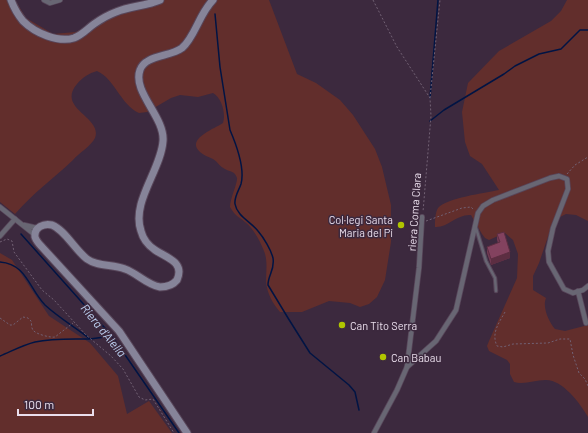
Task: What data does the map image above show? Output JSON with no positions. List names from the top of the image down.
{
  "streets": {
    "street": ["riera Coma Clara"]
  },
  "water": ["Riera d'Alella"],
  "places": ["Col·legi Santa Maria del Pi", "Can Tito Serra", "Can Babau"],
  "scale_bar": "100 m"
}
